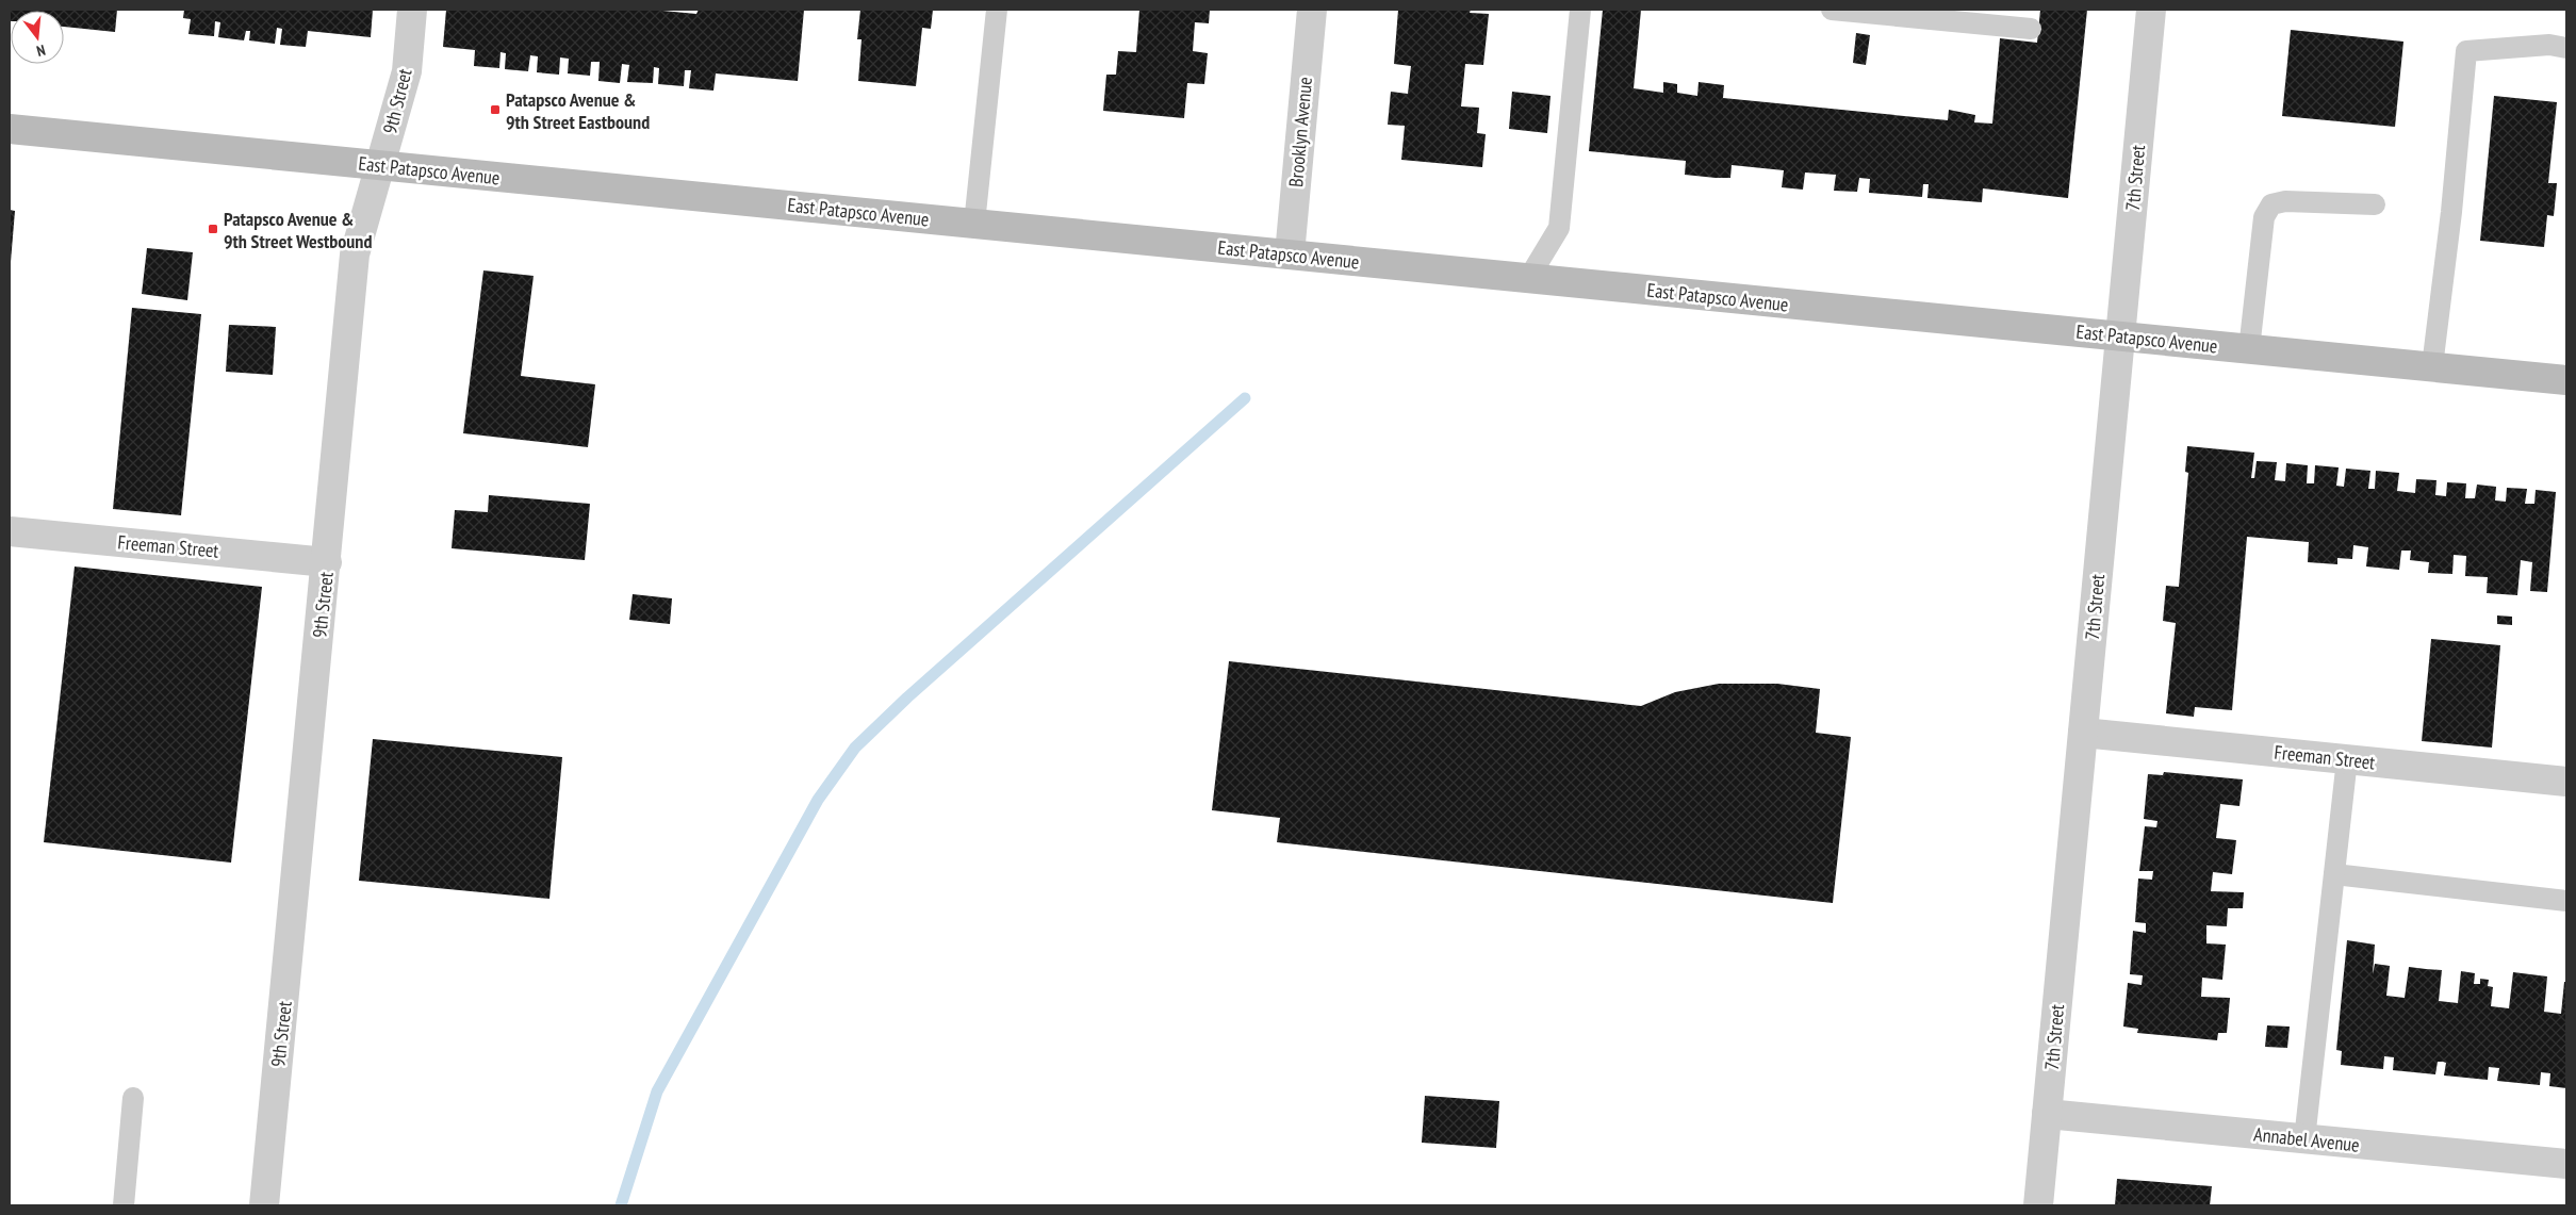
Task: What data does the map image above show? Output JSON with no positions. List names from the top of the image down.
{
  "streets": {
    "main road": ["East Patapsco Avenue"],
    "street": [
      "9th Street",
      "Brooklyn Avenue",
      "7th Street",
      "Freeman Street",
      "Annabel Avenue"
    ]
  },
  "crossings": [
    ["9th Street", "East Patapsco Avenue"],
    ["9th Street", "Freeman Street"],
    ["Brooklyn Avenue", "East Patapsco Avenue"],
    ["East Patapsco Avenue", "7th Street"],
    ["7th Street", "Freeman Street"],
    ["7th Street", "Annabel Avenue"]
  ],
  "places": {
    "transit": ["Patapsco Avenue & 9th Street Eastbound", "Patapsco Avenue & 9th Street Westbound"]
  },
  "north": "bottom"
}
